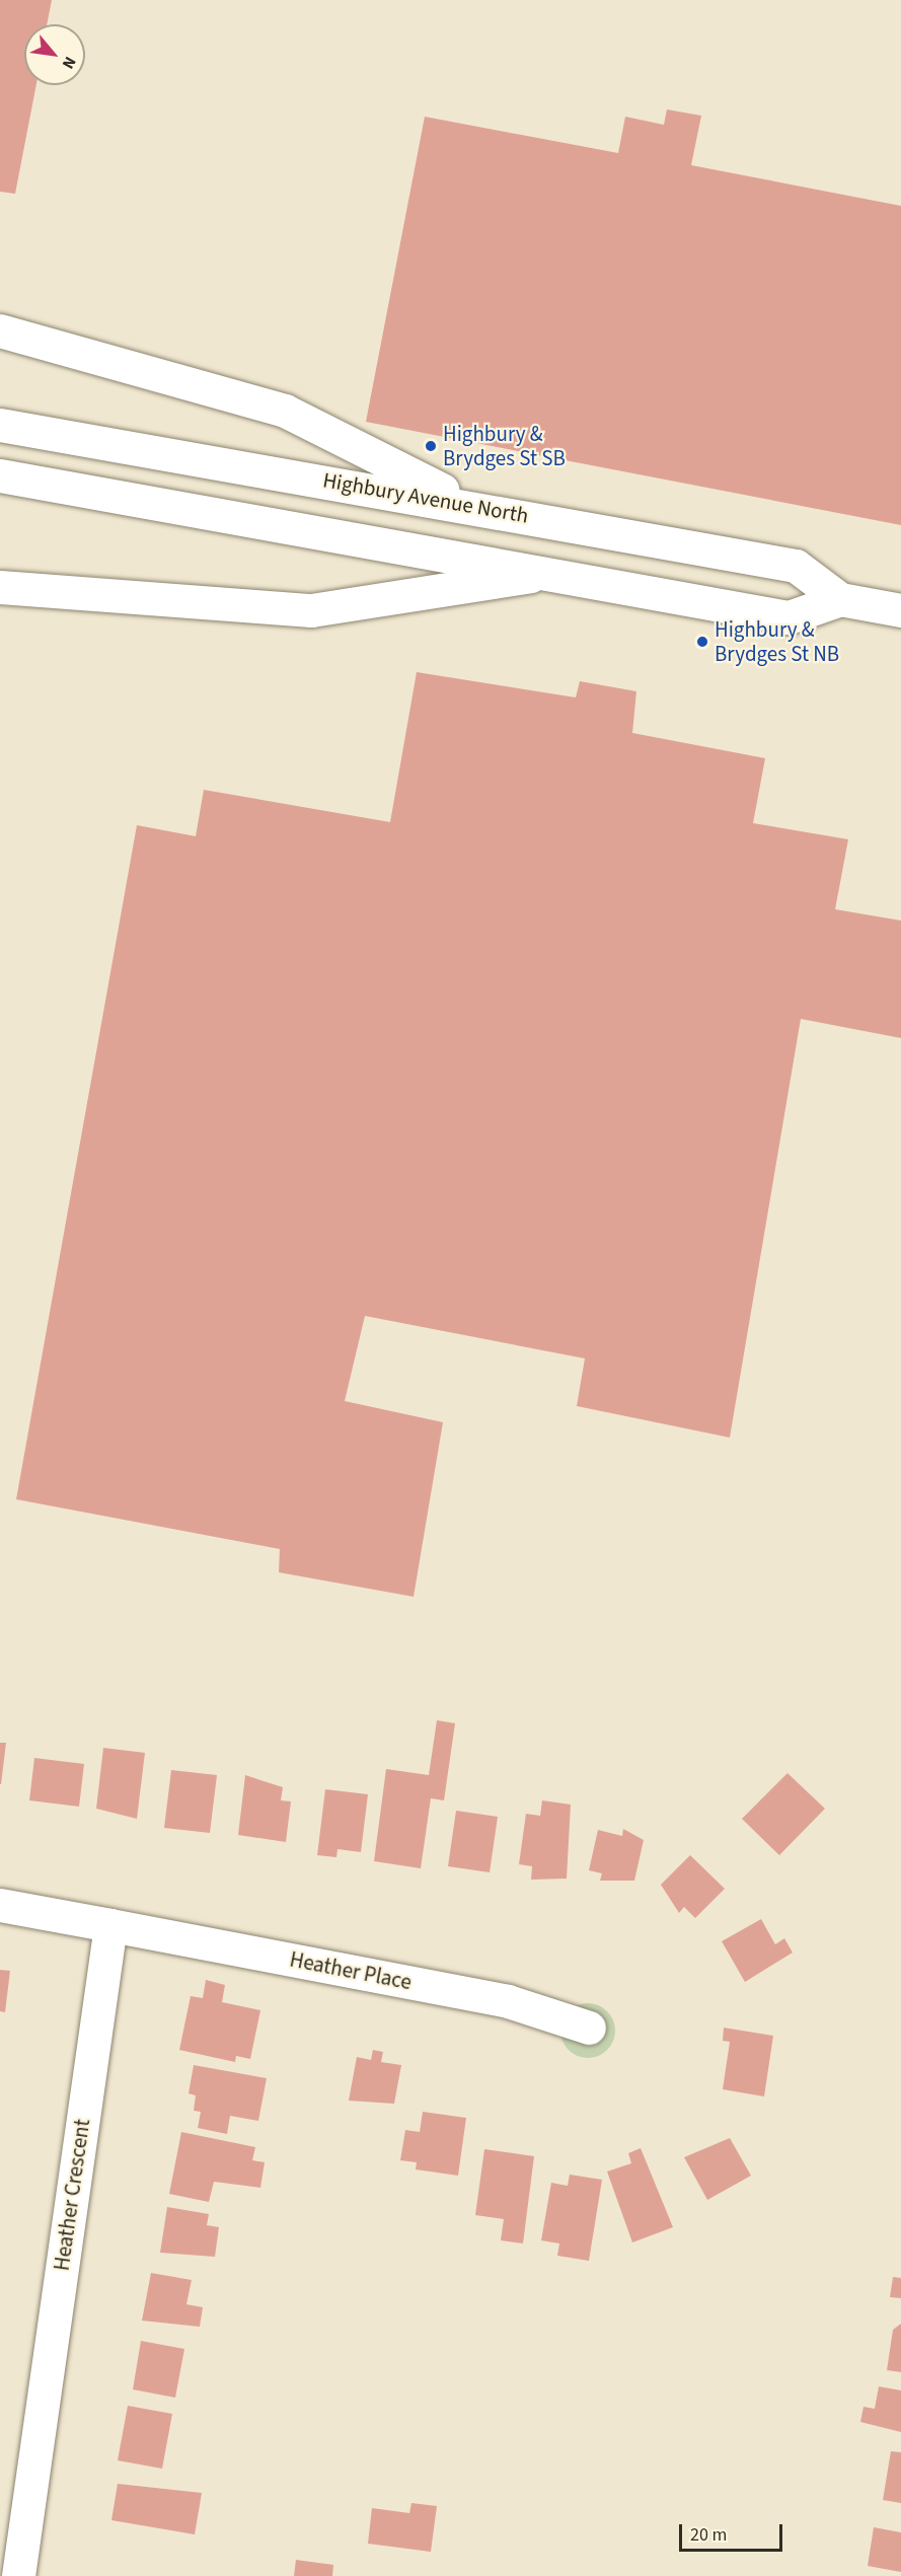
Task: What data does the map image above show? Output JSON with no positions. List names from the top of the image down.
{
  "streets": {
    "main road": ["Highbury Avenue North", "Heather Place", "Heather Crescent"]
  },
  "crossings": [
    ["Heather Place", "Heather Crescent"]
  ],
  "places": ["Highbury & Brydges St SB", "Highbury & Brydges St NB"],
  "scale_bar": "20 m",
  "north": "bottom right"
}
